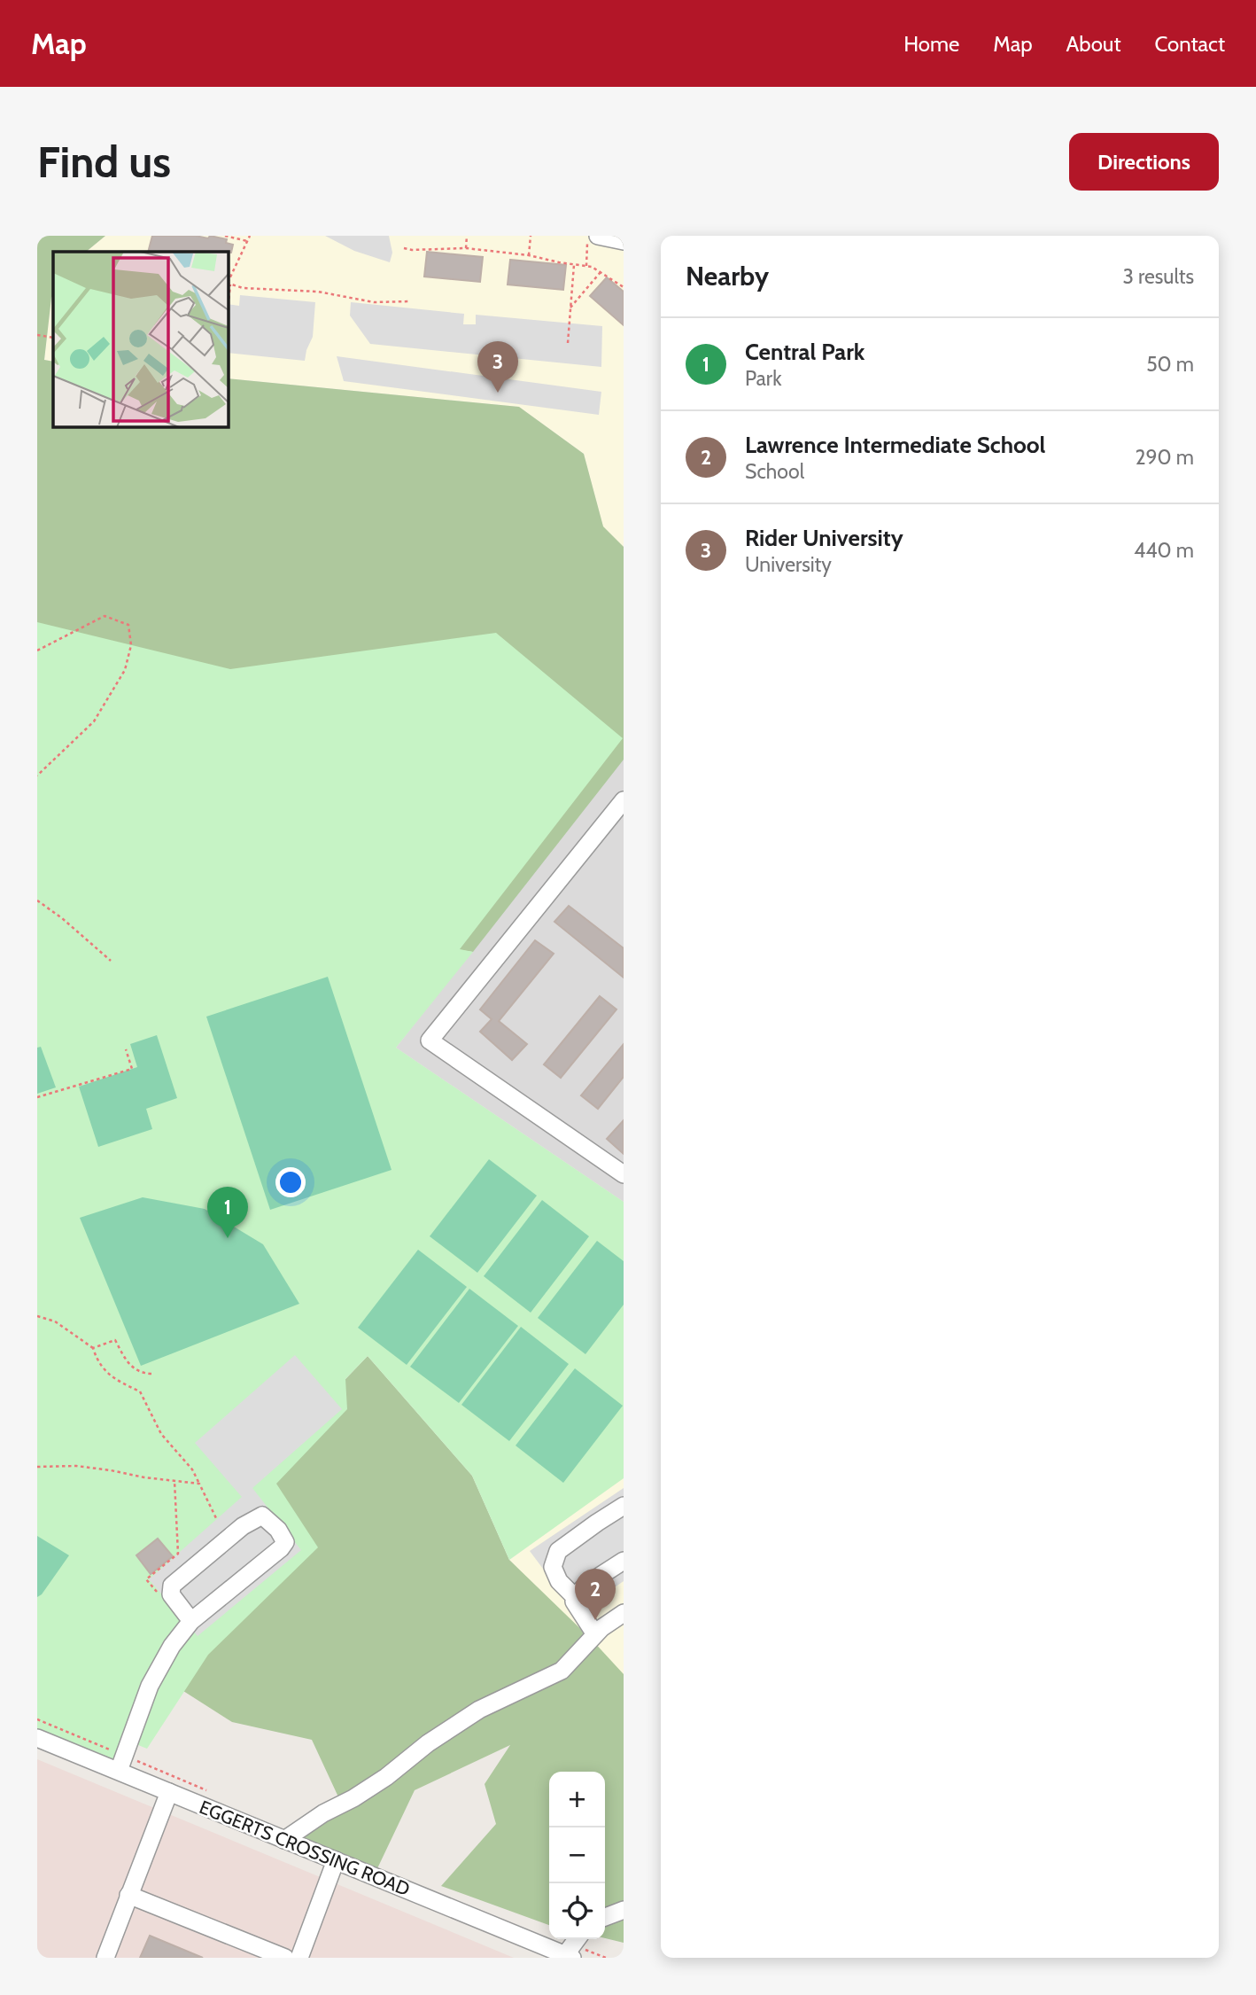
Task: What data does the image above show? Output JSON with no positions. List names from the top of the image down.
{
  "streets": {
    "street": ["EGGERTS CROSSING ROAD"]
  },
  "page": {
    "header": "Map",
    "nav": [
      "Home",
      "Map",
      "About",
      "Contact"
    ],
    "buttons": "Directions",
    "title": "Find us",
    "heading": ["Nearby", "3 results"],
    "list": [
      {
        "mark": "1",
        "name": "Central Park",
        "note": "Park",
        "value": "50 m"
      },
      {
        "mark": "2",
        "name": "Lawrence Intermediate School",
        "note": "School",
        "value": "290 m"
      },
      {
        "mark": "3",
        "name": "Rider University",
        "note": "University",
        "value": "440 m"
      }
    ],
    "pins": ["3", "1", "2"],
    "map_buttons": ["+", "−"]
  }
}
